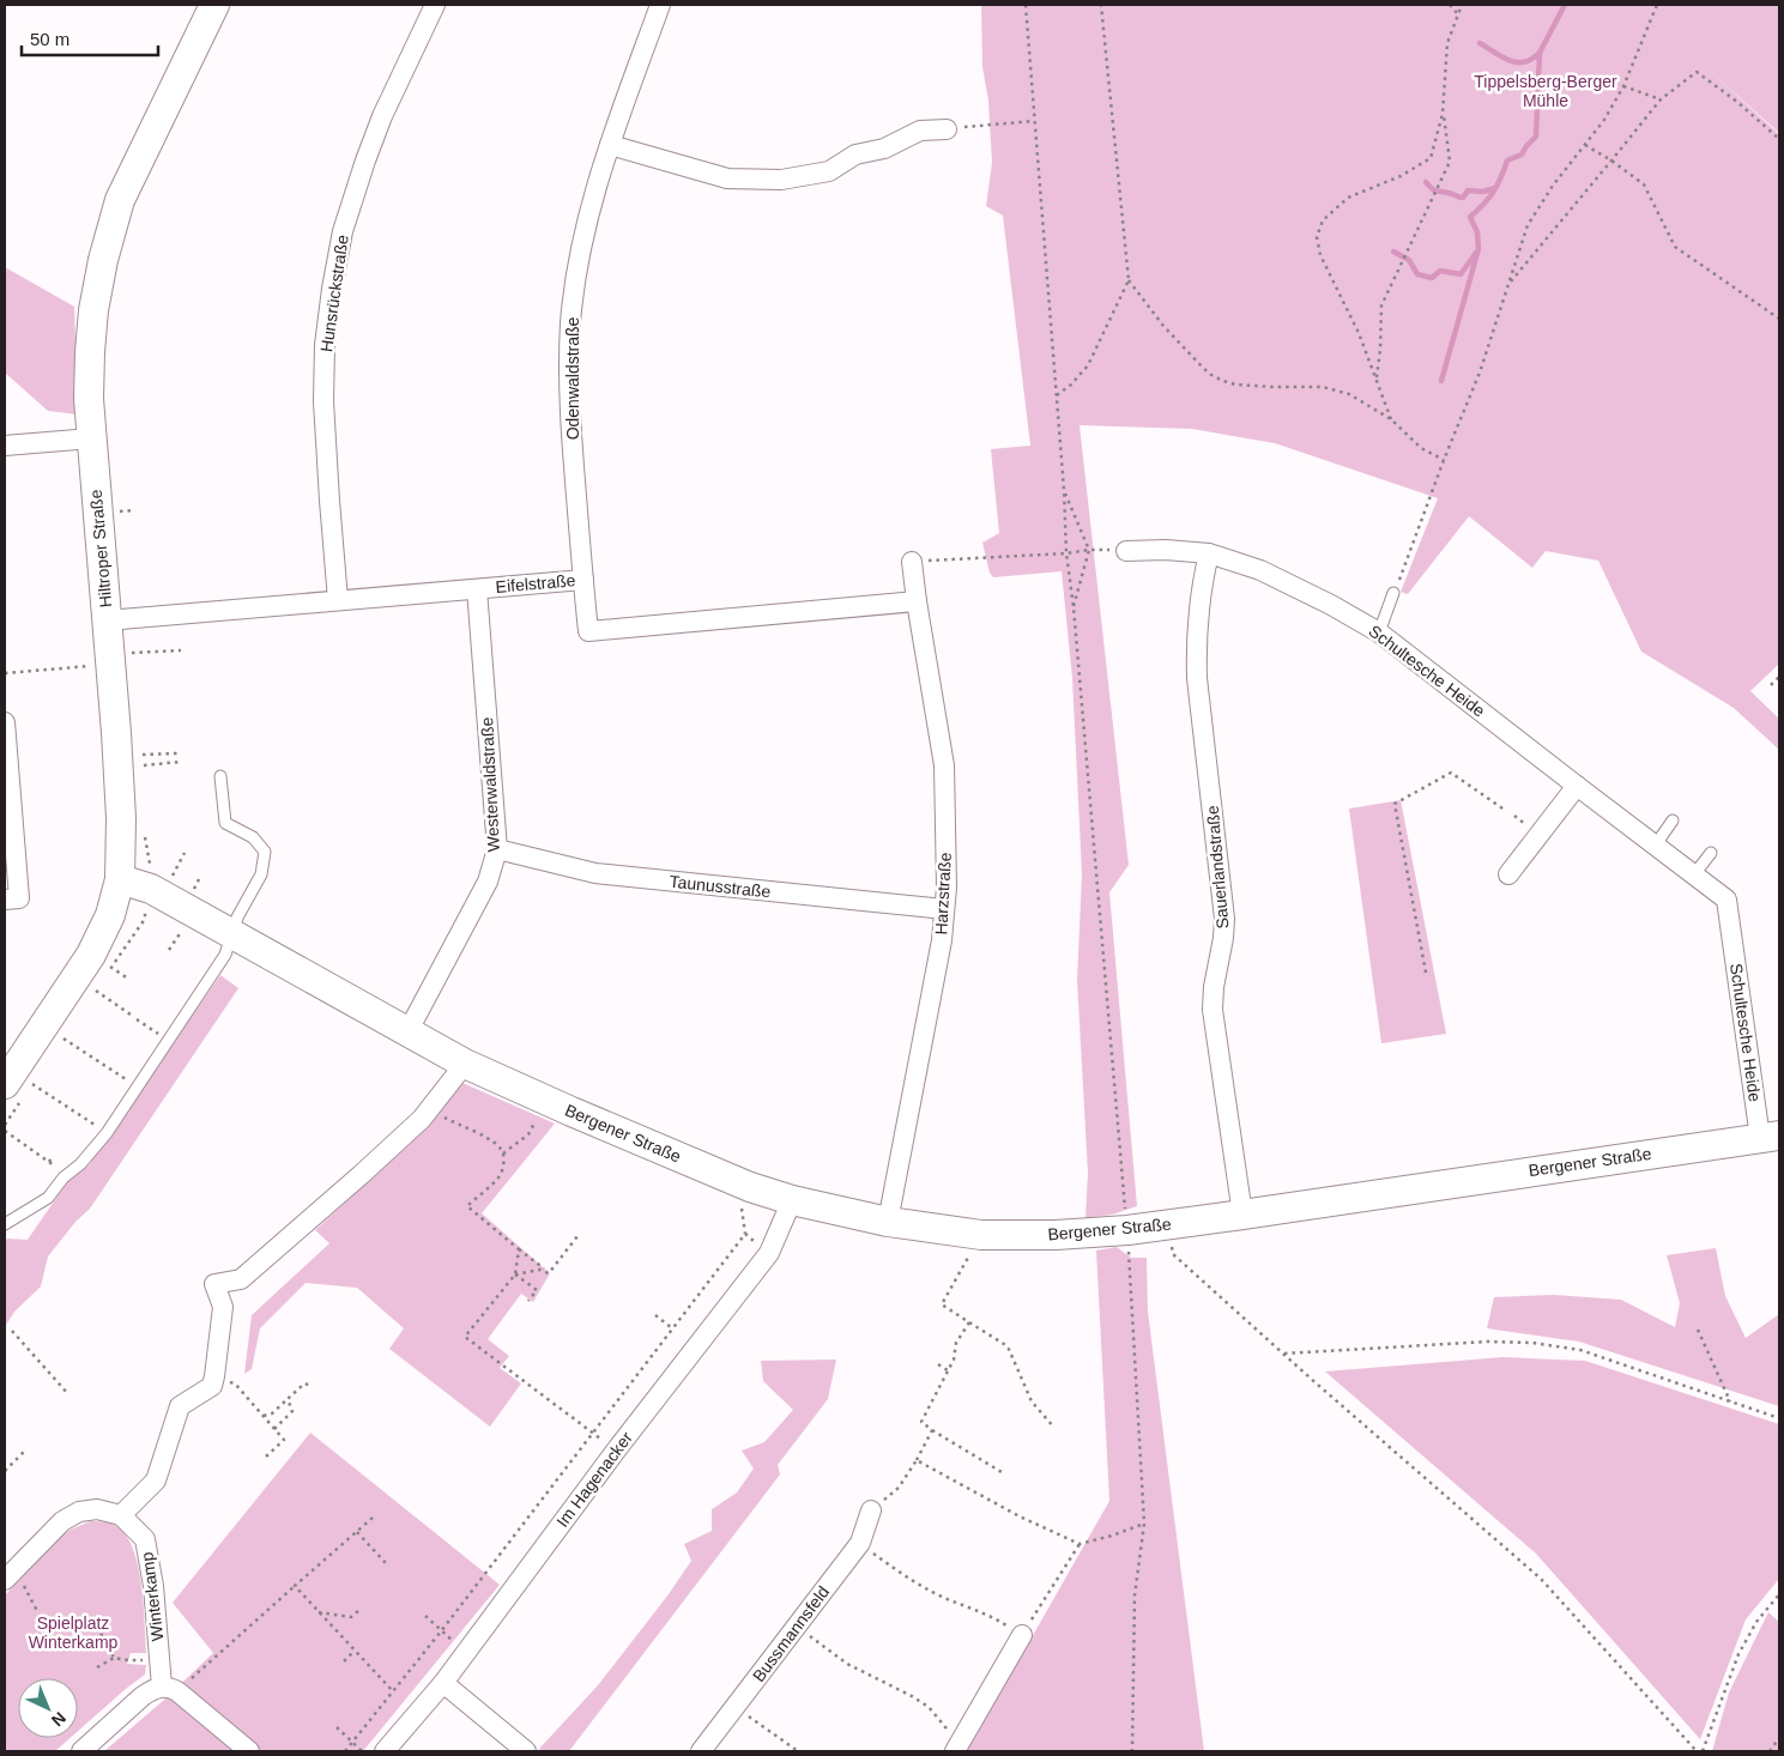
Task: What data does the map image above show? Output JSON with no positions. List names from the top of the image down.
{
  "streets": {
    "street": [
      "Hunsrückstraße",
      "Odenwaldstraße",
      "Hiltroper Straße",
      "Eifelstraße",
      "Schultesche Heide",
      "Westerwaldstraße",
      "Sauerlandstraße",
      "Taunusstraße",
      "Harzstraße",
      "Bergener Straße",
      "Im Hagenacker",
      "Winterkamp",
      "Bussmannsfeld"
    ]
  },
  "crossings": [
    ["Hunsrückstraße", "Eifelstraße"],
    ["Odenwaldstraße", "Eifelstraße"],
    ["Hiltroper Straße", "Eifelstraße"],
    ["Hiltroper Straße", "Bergener Straße"],
    ["Eifelstraße", "Westerwaldstraße"],
    ["Eifelstraße", "Harzstraße"],
    ["Schultesche Heide", "Sauerlandstraße"],
    ["Schultesche Heide", "Bergener Straße"],
    ["Westerwaldstraße", "Taunusstraße"],
    ["Westerwaldstraße", "Bergener Straße"],
    ["Sauerlandstraße", "Bergener Straße"],
    ["Taunusstraße", "Harzstraße"],
    ["Harzstraße", "Bergener Straße"],
    ["Bergener Straße", "Im Hagenacker"]
  ],
  "parks": ["Tippelsberg-Berger Mühle", "Spielplatz Winterkamp"],
  "scale_bar": "50 m",
  "north": "bottom right"
}
